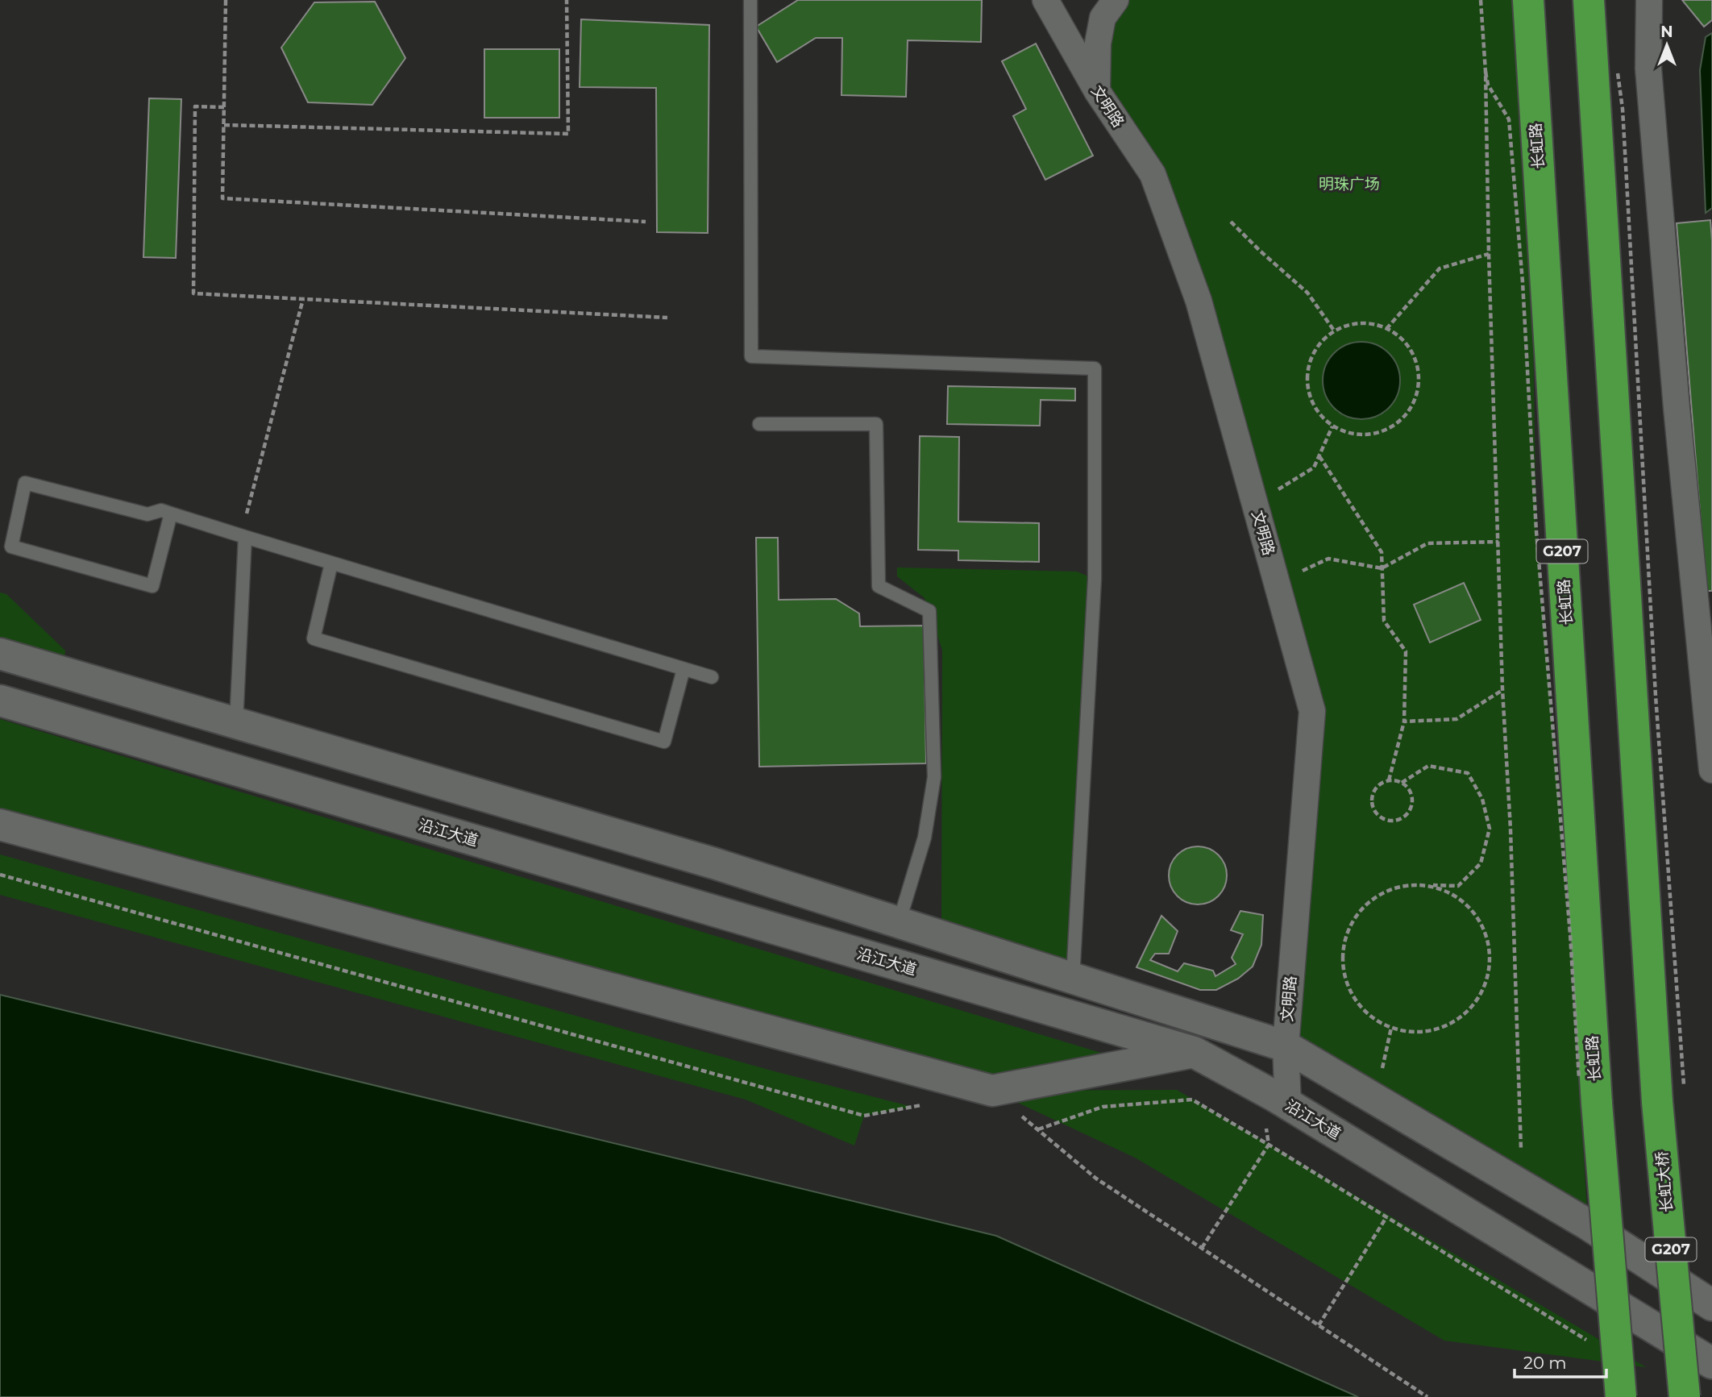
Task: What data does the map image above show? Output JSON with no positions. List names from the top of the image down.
{
  "streets": {
    "highway": ["长虹路", "G207", "长虹大桥"],
    "main road": ["沿江大道"],
    "street": ["文明路"]
  },
  "crossings": [
    ["文明路", "沿江大道"],
    ["长虹路", "G207"],
    ["G207", "长虹大桥"]
  ],
  "parks": ["明珠广场"],
  "scale_bar": "20 m",
  "north": "top"
}
